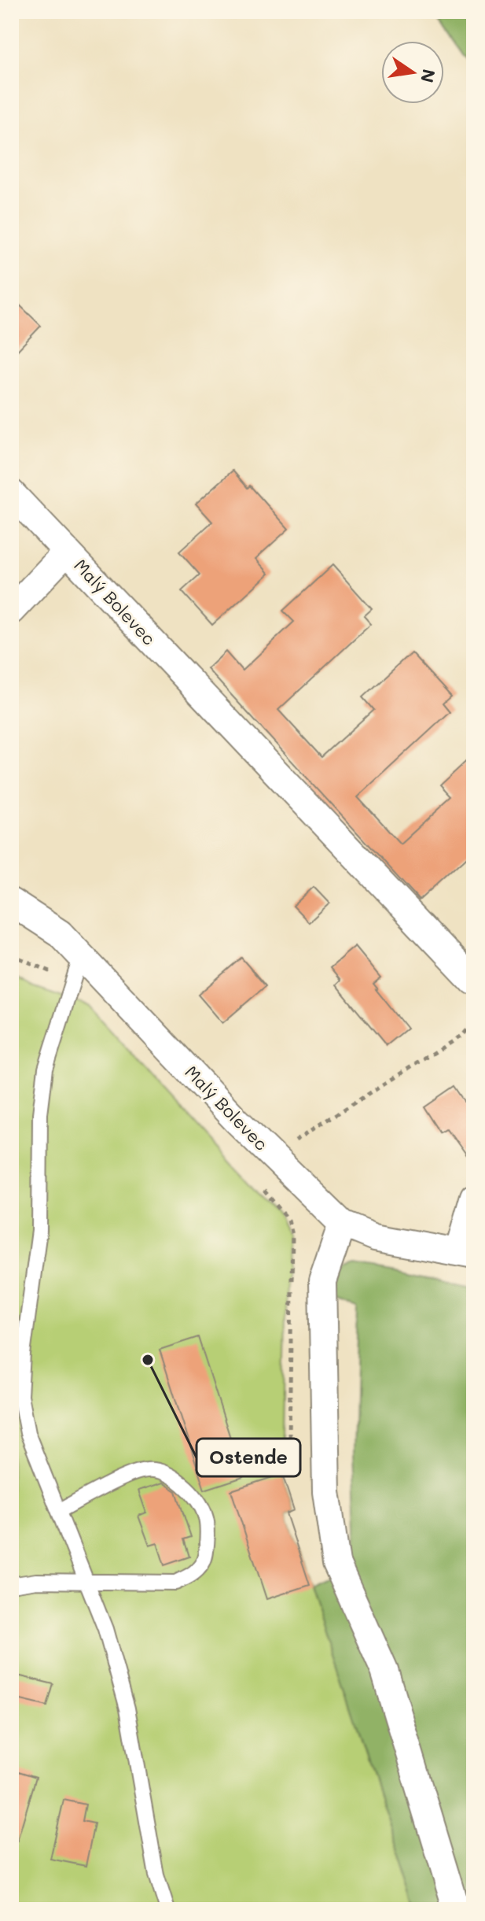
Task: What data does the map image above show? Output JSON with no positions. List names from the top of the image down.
{
  "streets": {
    "street": ["Malý Bolevec"]
  },
  "places": ["Ostende"],
  "north": "right"
}
